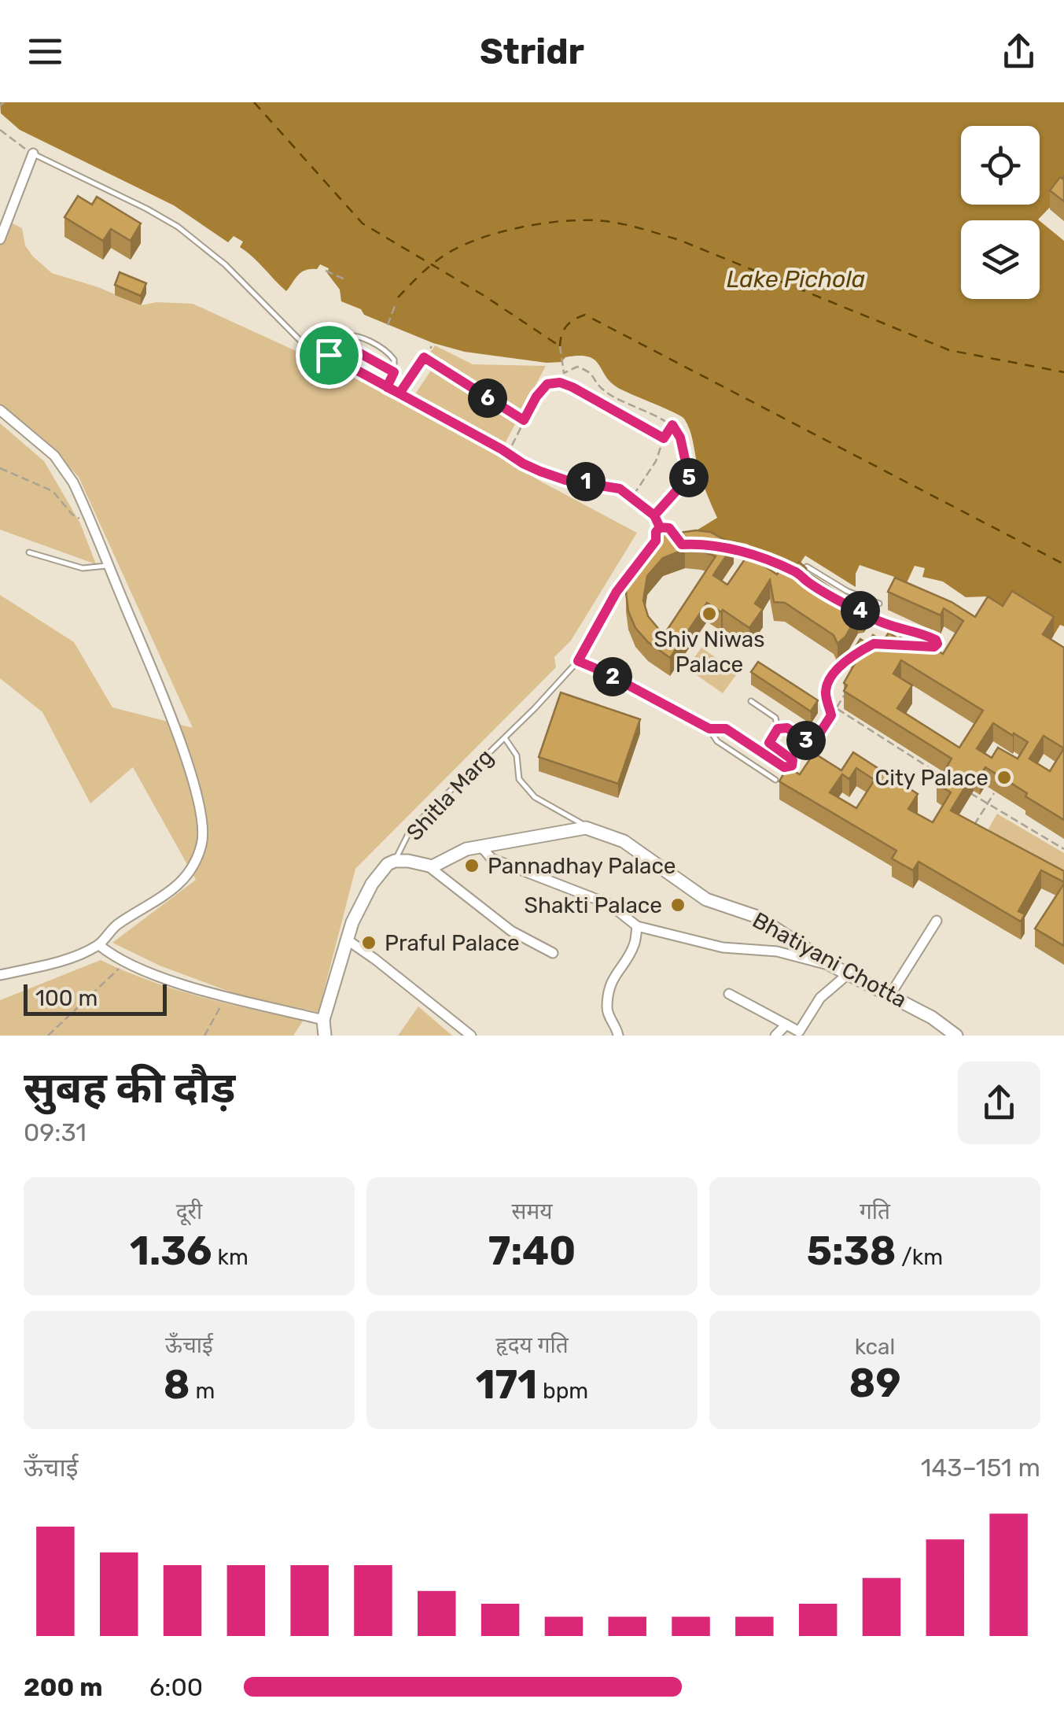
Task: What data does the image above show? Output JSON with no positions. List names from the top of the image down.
{
  "streets": {
    "main road": ["Shitla Marg", "Bhatiyani Chotta"]
  },
  "water": ["Lake Pichola"],
  "places": [
    "Shiv Niwas Palace",
    "City Palace",
    "Pannadhay Palace",
    "Shakti Palace",
    "Praful Palace"
  ],
  "scale_bar": "100 m",
  "page": {
    "header": "Stridr",
    "pins": [
      "6",
      "5",
      "1",
      "4",
      "2",
      "3"
    ],
    "scale": "100 m",
    "heading": ["सुबह की दौड़", "09:31"],
    "stats": [
      ["दूरी", "1.36 km"],
      ["समय", "7:40"],
      ["गति", "5:38 /km"],
      ["ऊँचाई", "8 m"],
      ["हृदय गति", "171 bpm"],
      ["kcal", "89"]
    ],
    "chart": ["ऊँचाई", "143–151 m"],
    "list": [
      {
        "name": "200 m",
        "note": "6:00"
      }
    ]
  }
}
